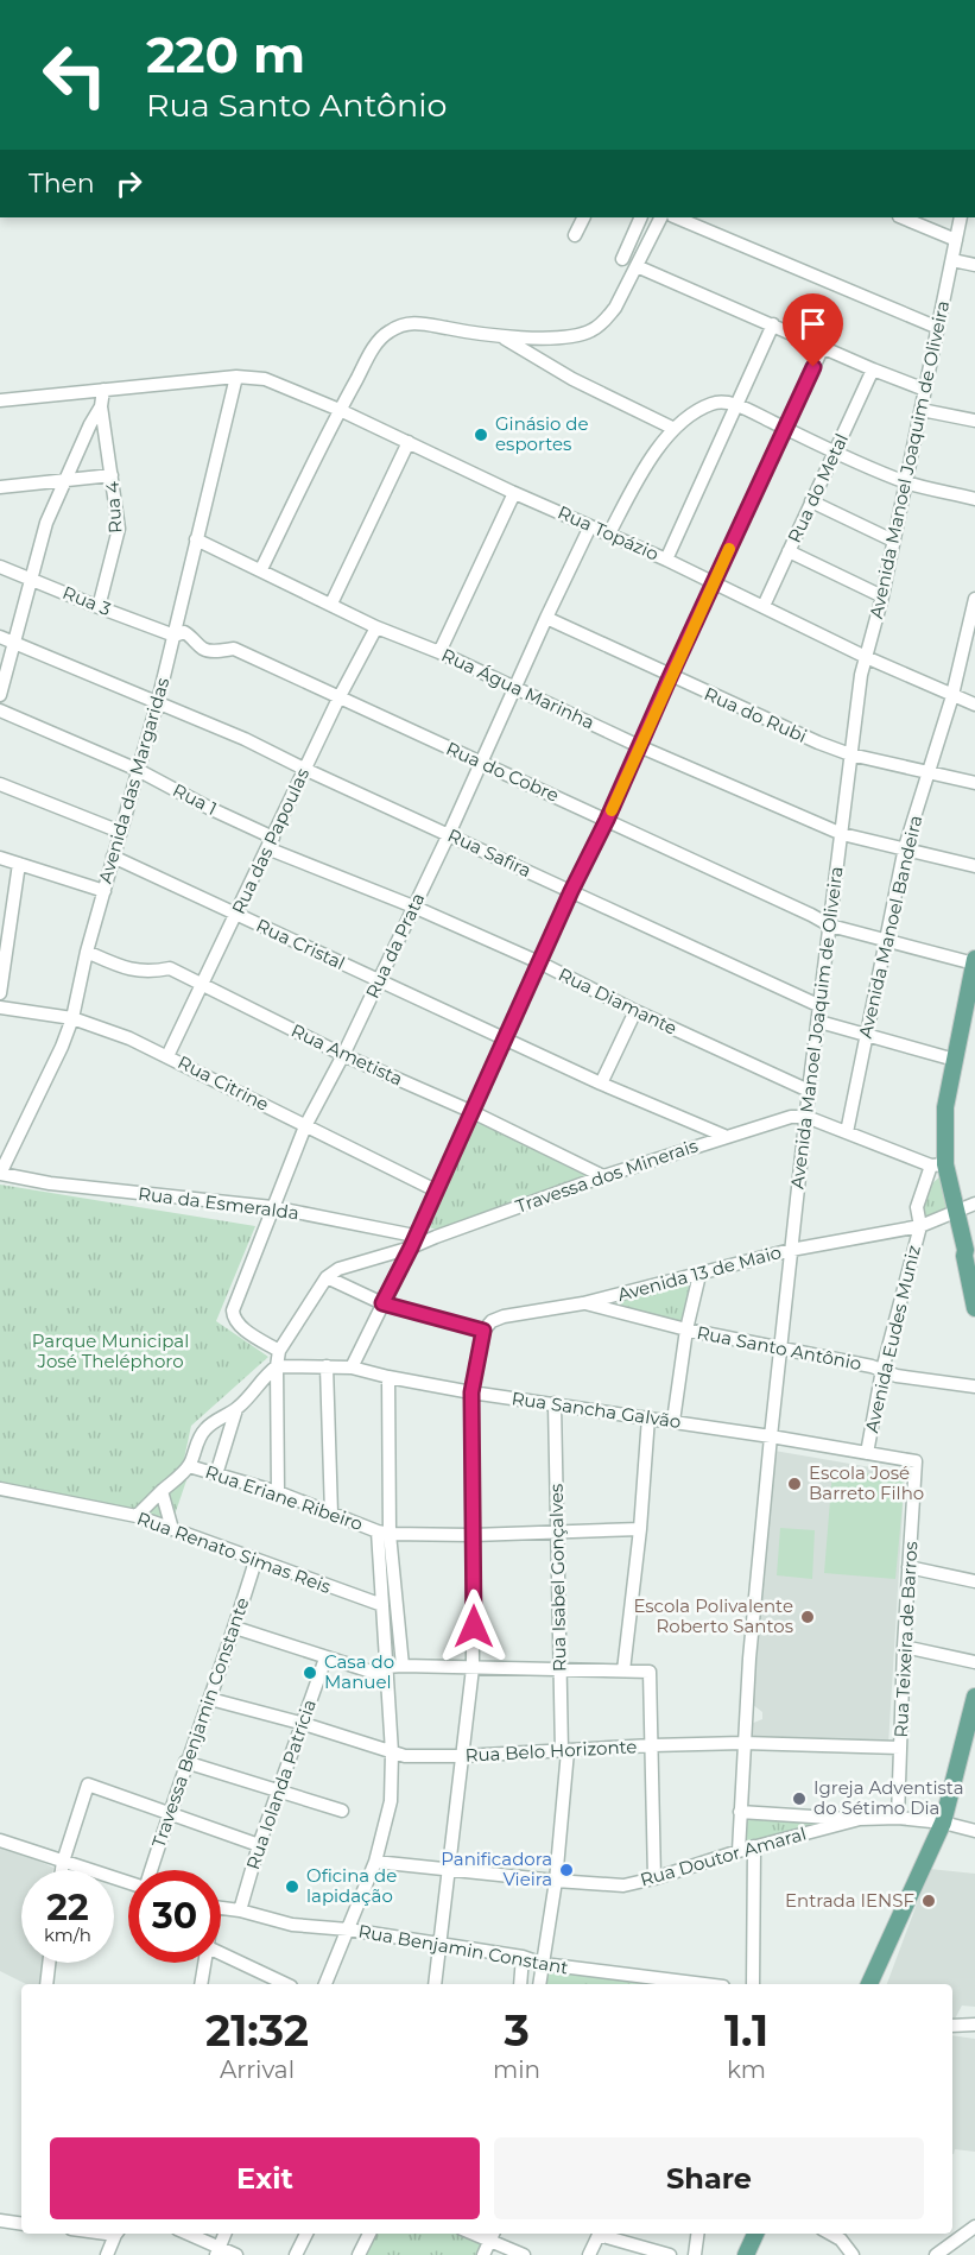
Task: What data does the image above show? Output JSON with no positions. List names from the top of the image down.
{
  "streets": {
    "street": [
      "Avenida Manoel Joaquim de Oliveira",
      "Rua do Metal",
      "Rua 4",
      "Rua Topázio",
      "Rua 3",
      "Rua Água Marinha",
      "Rua do Rubi",
      "Rua do Cobre",
      "Avenida das Margaridas",
      "Rua 1",
      "Rua das Papoulas",
      "Rua Safira",
      "Avenida Manoel Bandeira",
      "Rua Cristal",
      "Rua da Prata",
      "Rua Diamante",
      "Rua Ametista",
      "Rua Citrine",
      "Travessa dos Minerais",
      "Rua da Esmeralda",
      "Avenida 13 de Maio",
      "Avenida Eudes Muniz",
      "Rua Santo Antônio",
      "Rua Sancha Galvão",
      "Rua Eriane Ribeiro",
      "Rua Renato Simas Reis",
      "Rua Isabel Gonçalves",
      "Rua Teixeira de Barros",
      "Travessa Benjamin Constante",
      "Rua Belo Horizonte",
      "Rua Iolanda Patrícia",
      "Rua Doutor Amaral",
      "Rua Benjamin Constant"
    ]
  },
  "crossings": [
    ["Avenida Manoel Joaquim de Oliveira", "Rua Topázio"],
    ["Avenida Manoel Joaquim de Oliveira", "Rua Água Marinha"],
    ["Avenida Manoel Joaquim de Oliveira", "Rua do Rubi"],
    ["Avenida Manoel Joaquim de Oliveira", "Rua do Cobre"],
    ["Avenida Manoel Joaquim de Oliveira", "Rua Safira"],
    ["Avenida Manoel Joaquim de Oliveira", "Rua Diamante"],
    ["Avenida Manoel Joaquim de Oliveira", "Travessa dos Minerais"],
    ["Avenida Manoel Joaquim de Oliveira", "Avenida 13 de Maio"],
    ["Avenida Manoel Joaquim de Oliveira", "Rua Santo Antônio"],
    ["Avenida Manoel Joaquim de Oliveira", "Rua Sancha Galvão"],
    ["Avenida Manoel Joaquim de Oliveira", "Rua Belo Horizonte"],
    ["Avenida Manoel Joaquim de Oliveira", "Rua Doutor Amaral"],
    ["Rua do Metal", "Rua Topázio"],
    ["Rua 4", "Rua 3"],
    ["Rua Topázio", "Avenida das Margaridas"],
    ["Rua Topázio", "Avenida Manoel Bandeira"],
    ["Rua Topázio", "Rua da Prata"],
    ["Rua 3", "Rua do Cobre"],
    ["Rua 3", "Avenida das Margaridas"],
    ["Rua Água Marinha", "Avenida das Margaridas"],
    ["Rua Água Marinha", "Rua das Papoulas"],
    ["Rua Água Marinha", "Avenida Manoel Bandeira"],
    ["Rua Água Marinha", "Rua da Prata"],
    ["Rua do Rubi", "Avenida Manoel Bandeira"],
    ["Rua do Rubi", "Rua da Prata"],
    ["Rua do Cobre", "Avenida das Margaridas"],
    ["Rua do Cobre", "Rua das Papoulas"],
    ["Rua do Cobre", "Avenida Manoel Bandeira"],
    ["Rua do Cobre", "Rua da Prata"],
    ["Avenida das Margaridas", "Rua 1"],
    ["Avenida das Margaridas", "Rua Safira"],
    ["Avenida das Margaridas", "Rua Cristal"],
    ["Avenida das Margaridas", "Rua Ametista"],
    ["Avenida das Margaridas", "Rua Citrine"],
    ["Avenida das Margaridas", "Rua da Esmeralda"],
    ["Rua 1", "Rua das Papoulas"],
    ["Rua 1", "Rua Diamante"],
    ["Rua das Papoulas", "Rua Safira"],
    ["Rua das Papoulas", "Rua Cristal"],
    ["Rua das Papoulas", "Rua Diamante"],
    ["Rua das Papoulas", "Rua Ametista"],
    ["Rua das Papoulas", "Rua Citrine"],
    ["Rua Safira", "Rua da Prata"],
    ["Rua Cristal", "Rua da Prata"],
    ["Rua Cristal", "Travessa dos Minerais"],
    ["Rua da Prata", "Rua Diamante"],
    ["Rua da Prata", "Rua Ametista"],
    ["Rua da Prata", "Rua Citrine"],
    ["Rua da Prata", "Rua da Esmeralda"],
    ["Rua Ametista", "Travessa dos Minerais"],
    ["Travessa dos Minerais", "Rua da Esmeralda"],
    ["Avenida 13 de Maio", "Avenida Eudes Muniz"],
    ["Avenida 13 de Maio", "Rua Santo Antônio"],
    ["Avenida Eudes Muniz", "Rua Santo Antônio"],
    ["Avenida Eudes Muniz", "Rua Sancha Galvão"],
    ["Rua Sancha Galvão", "Rua Isabel Gonçalves"],
    ["Rua Sancha Galvão", "Rua Teixeira de Barros"],
    ["Rua Renato Simas Reis", "Travessa Benjamin Constante"],
    ["Rua Isabel Gonçalves", "Rua Belo Horizonte"],
    ["Rua Isabel Gonçalves", "Rua Doutor Amaral"],
    ["Rua Isabel Gonçalves", "Rua Benjamin Constant"],
    ["Rua Teixeira de Barros", "Rua Belo Horizonte"],
    ["Rua Teixeira de Barros", "Rua Doutor Amaral"],
    ["Travessa Benjamin Constante", "Rua Belo Horizonte"],
    ["Rua Belo Horizonte", "Rua Iolanda Patrícia"],
    ["Rua Iolanda Patrícia", "Rua Benjamin Constant"]
  ],
  "parks": ["Parque Municipal José Theléphoro"],
  "places": [
    "Ginásio de esportes",
    "Escola José Barreto Filho",
    "Escola Polivalente Roberto Santos",
    "Casa do Manuel",
    "Igreja Adventista do Sétimo Dia",
    "Panificadora Vieira",
    "Oficina de lapidação",
    "Entrada IENSF"
  ],
  "page": {
    "turn": ["220 m", "Rua Santo Antônio"],
    "then": "Then",
    "speed": "22 km/h",
    "limit": "30",
    "eta": [
      "21:32",
      "Arrival",
      "3",
      "min",
      "1.1",
      "km"
    ],
    "buttons": ["Exit", "Share"]
  }
}
